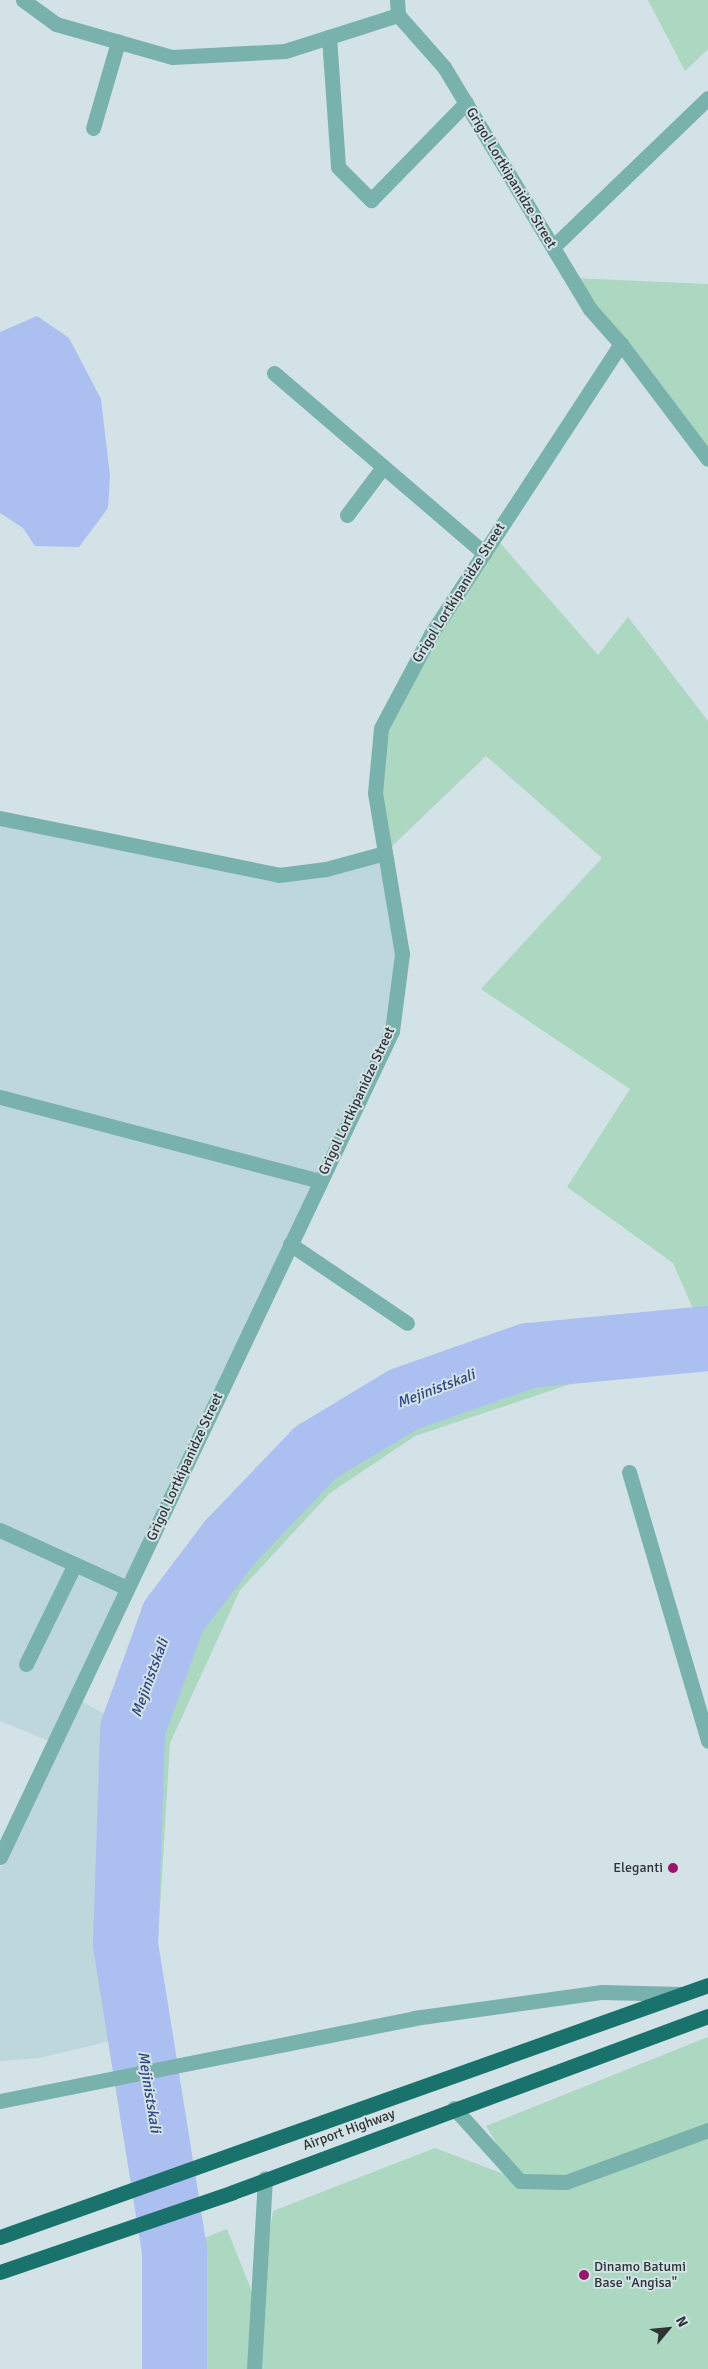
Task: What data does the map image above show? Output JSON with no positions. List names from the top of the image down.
{
  "streets": {
    "highway": ["Airport Highway"],
    "street": ["Grigol Lortkipanidze Street"]
  },
  "water": ["Mejinistskali"],
  "places": ["Eleganti", "Dinamo Batumi Base \"Angisa\""],
  "north": "top right"
}
